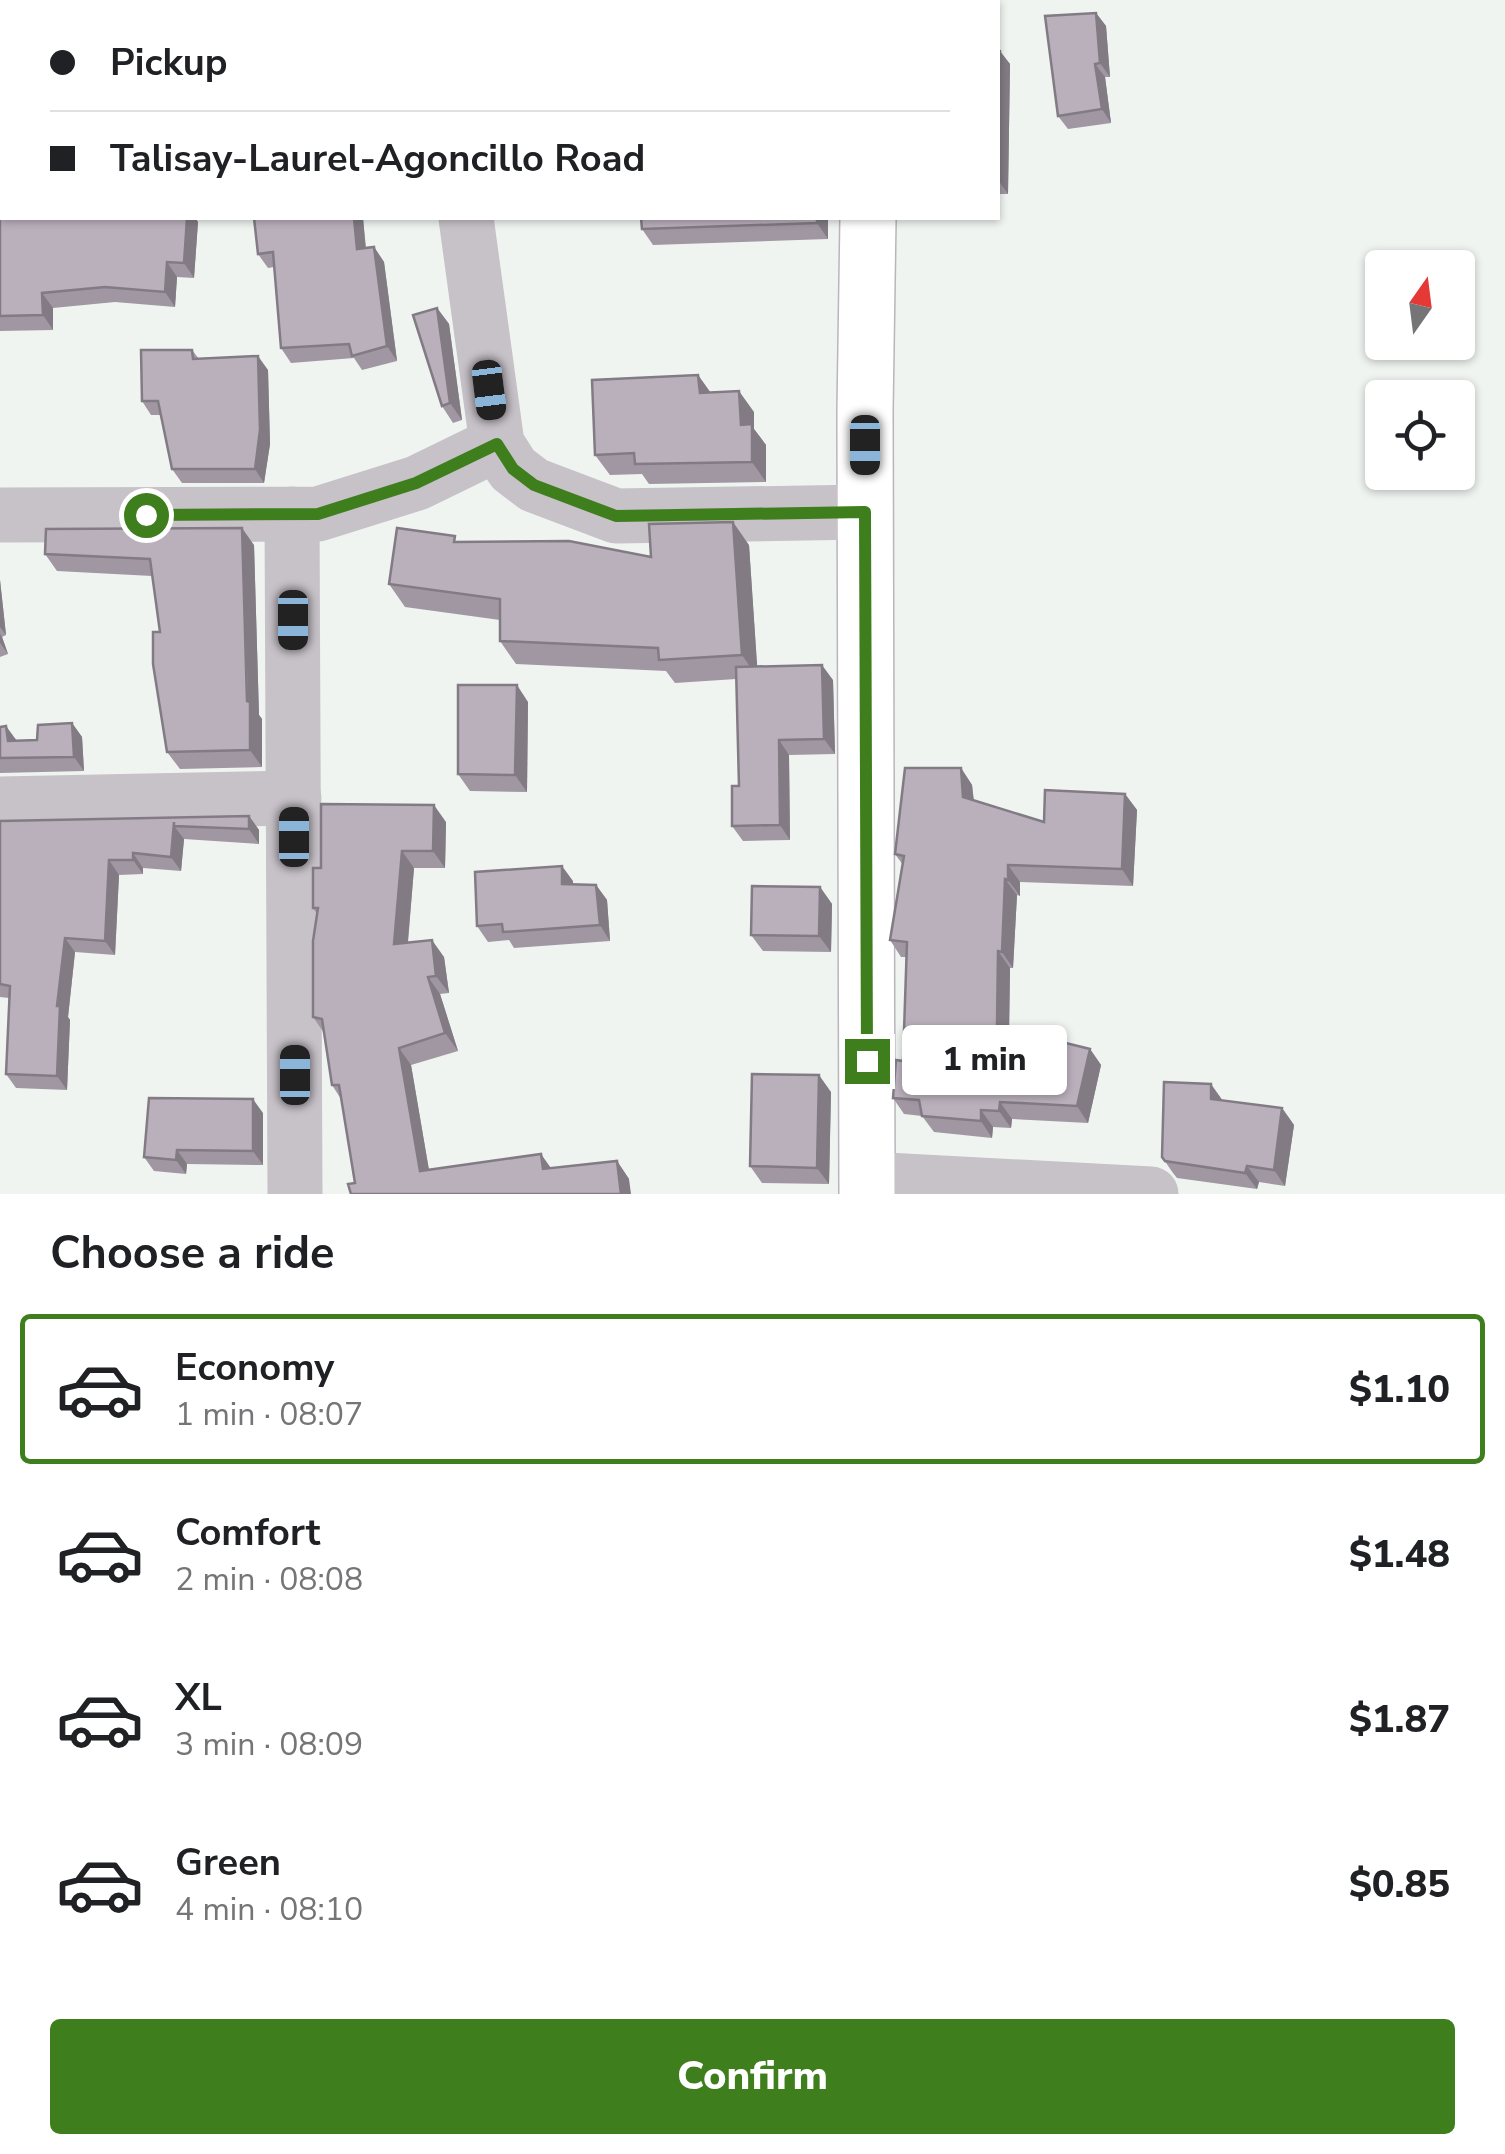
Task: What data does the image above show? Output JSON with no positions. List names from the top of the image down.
{
  "north": "top",
  "page": {
    "banner": ["Pickup", "Talisay-Laurel-Agoncillo Road"],
    "bubble": "1 min",
    "heading": "Choose a ride",
    "list": [
      {
        "name": "Economy",
        "note": "1 min · 08:07",
        "value": "$1.10"
      },
      {
        "name": "Comfort",
        "note": "2 min · 08:08",
        "value": "$1.48"
      },
      {
        "name": "XL",
        "note": "3 min · 08:09",
        "value": "$1.87"
      },
      {
        "name": "Green",
        "note": "4 min · 08:10",
        "value": "$0.85"
      }
    ],
    "buttons": "Confirm"
  }
}
